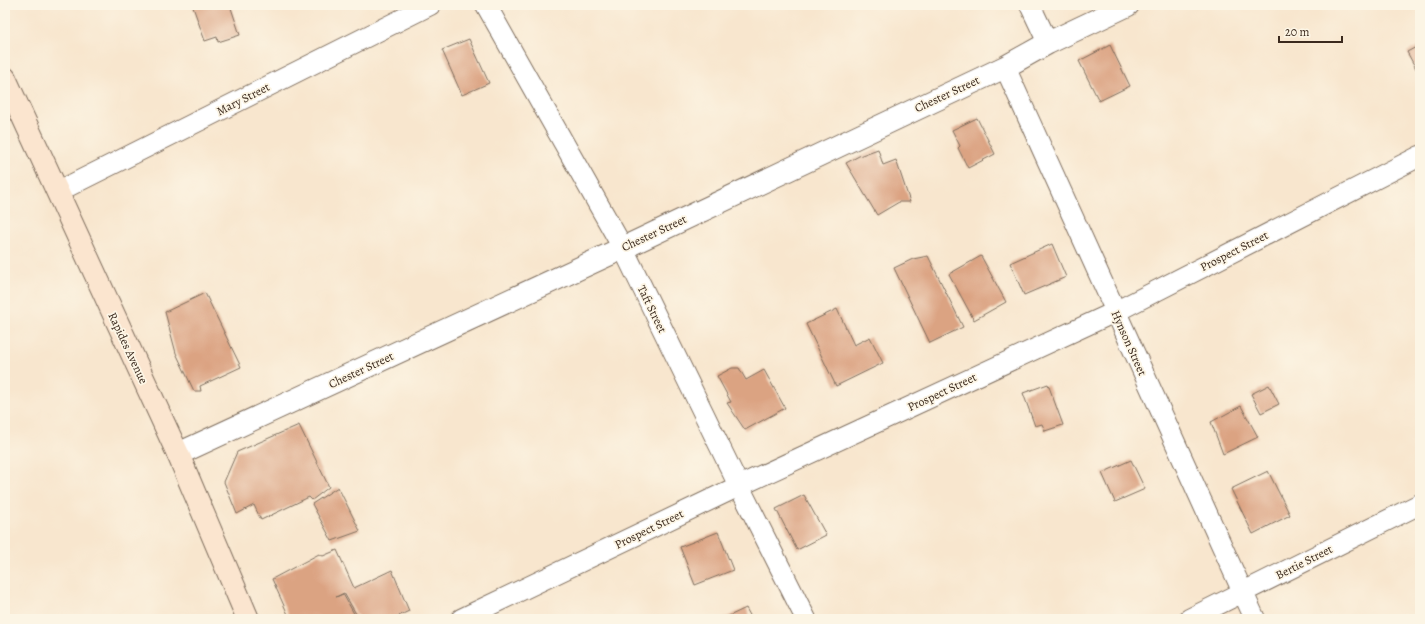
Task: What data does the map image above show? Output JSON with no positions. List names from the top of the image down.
{
  "streets": {
    "main road": ["Rapides Avenue"],
    "street": [
      "Chester Street",
      "Mary Street",
      "Prospect Street",
      "Taft Street",
      "Hynson Street",
      "Bertie Street"
    ]
  },
  "crossings": [
    ["Chester Street", "Taft Street"],
    ["Chester Street", "Hynson Street"],
    ["Chester Street", "Rapides Avenue"],
    ["Mary Street", "Rapides Avenue"],
    ["Prospect Street", "Taft Street"],
    ["Prospect Street", "Hynson Street"],
    ["Hynson Street", "Bertie Street"]
  ],
  "scale_bar": "20 m"
}
